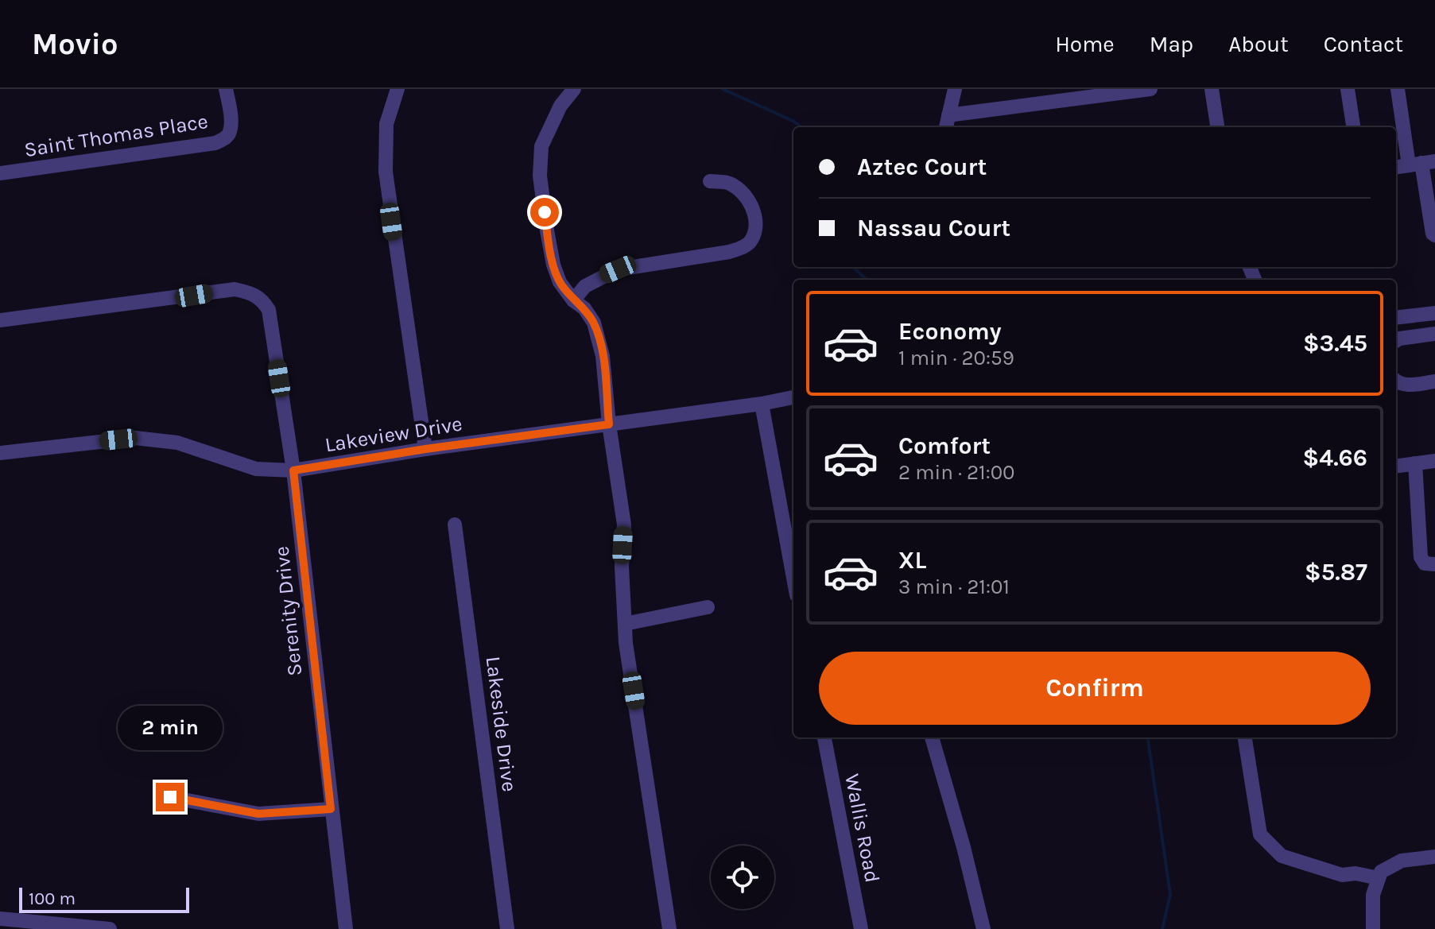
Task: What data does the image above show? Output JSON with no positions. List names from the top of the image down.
{
  "streets": {
    "street": [
      "Saint Thomas Place",
      "Lakeview Drive",
      "Serenity Drive",
      "Lakeside Drive",
      "Wallis Road"
    ]
  },
  "crossings": [
    ["Lakeview Drive", "Serenity Drive"]
  ],
  "scale_bar": "100 m",
  "page": {
    "header": "Movio",
    "nav": [
      "Home",
      "Map",
      "About",
      "Contact"
    ],
    "banner": ["Aztec Court", "Nassau Court"],
    "list": [
      {
        "name": "Economy",
        "note": "1 min · 20:59",
        "value": "$3.45"
      },
      {
        "name": "Comfort",
        "note": "2 min · 21:00",
        "value": "$4.66"
      },
      {
        "name": "XL",
        "note": "3 min · 21:01",
        "value": "$5.87"
      }
    ],
    "buttons": "Confirm",
    "bubble": "2 min",
    "scale": "100 m"
  }
}
